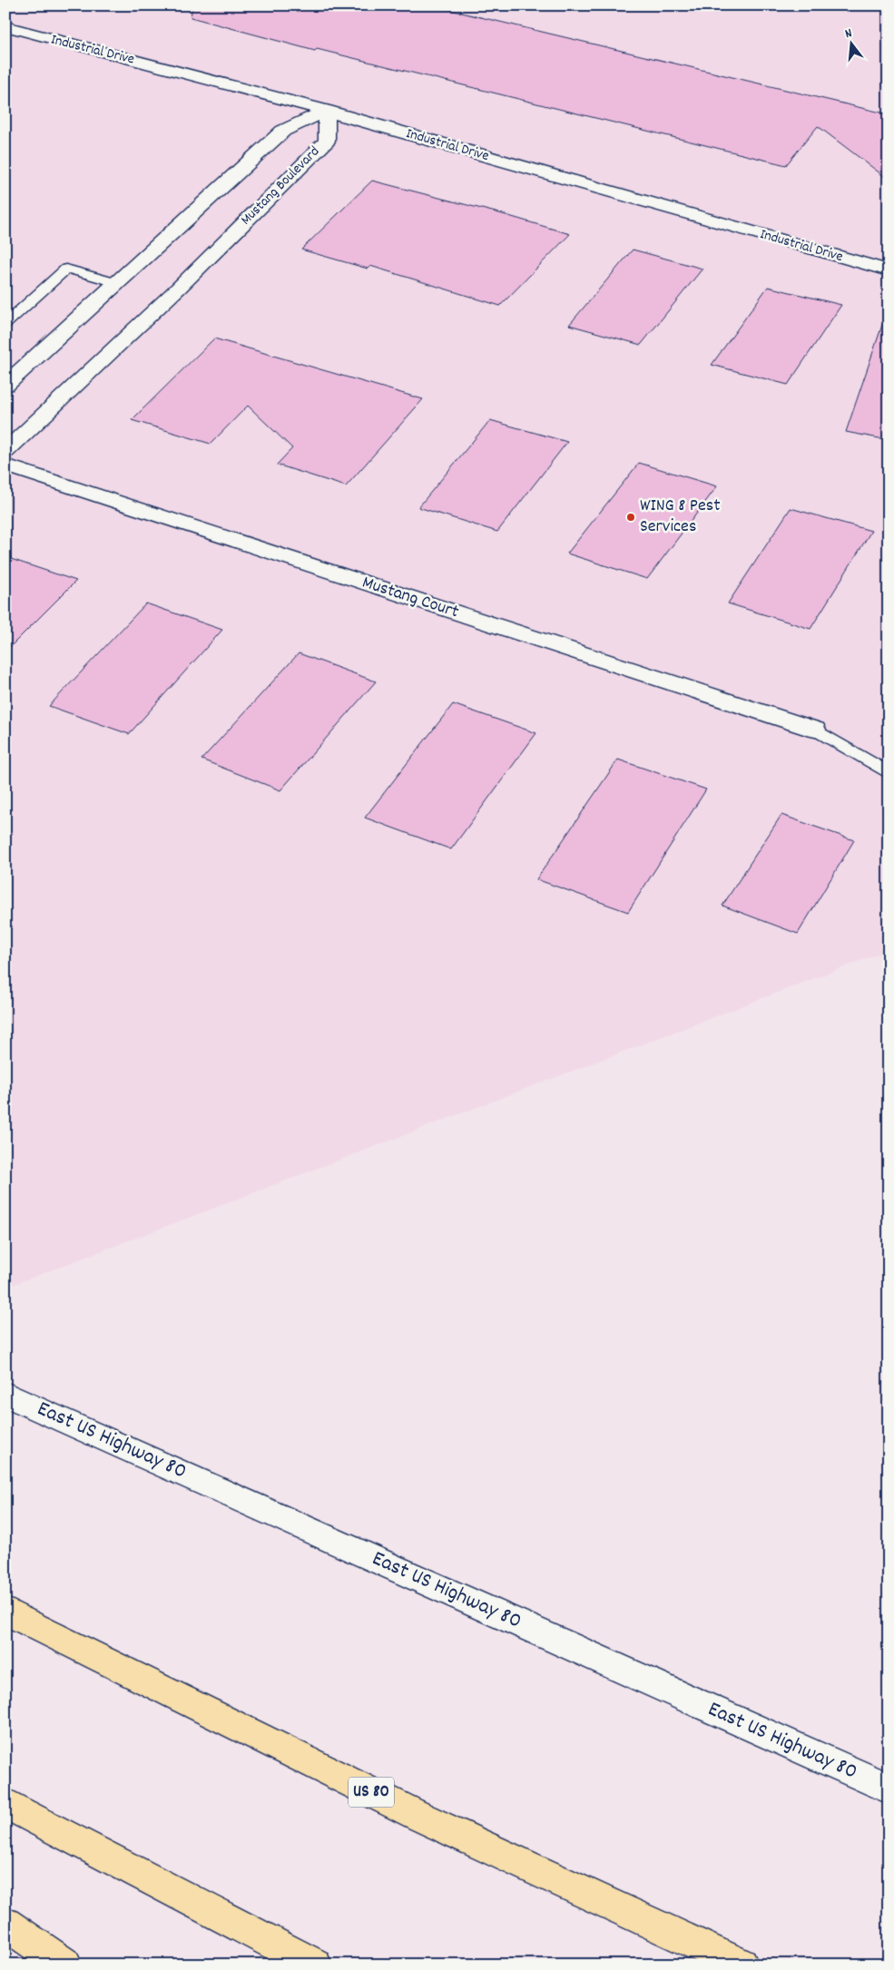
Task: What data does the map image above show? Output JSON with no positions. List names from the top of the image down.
{
  "streets": {
    "highway": ["US 80"],
    "street": [
      "Industrial Drive",
      "Mustang Boulevard",
      "Mustang Court",
      "East US Highway 80"
    ]
  },
  "crossings": [
    ["Industrial Drive", "Mustang Boulevard"]
  ],
  "places": ["WING 8 Pest Services"],
  "north": "top"
}
